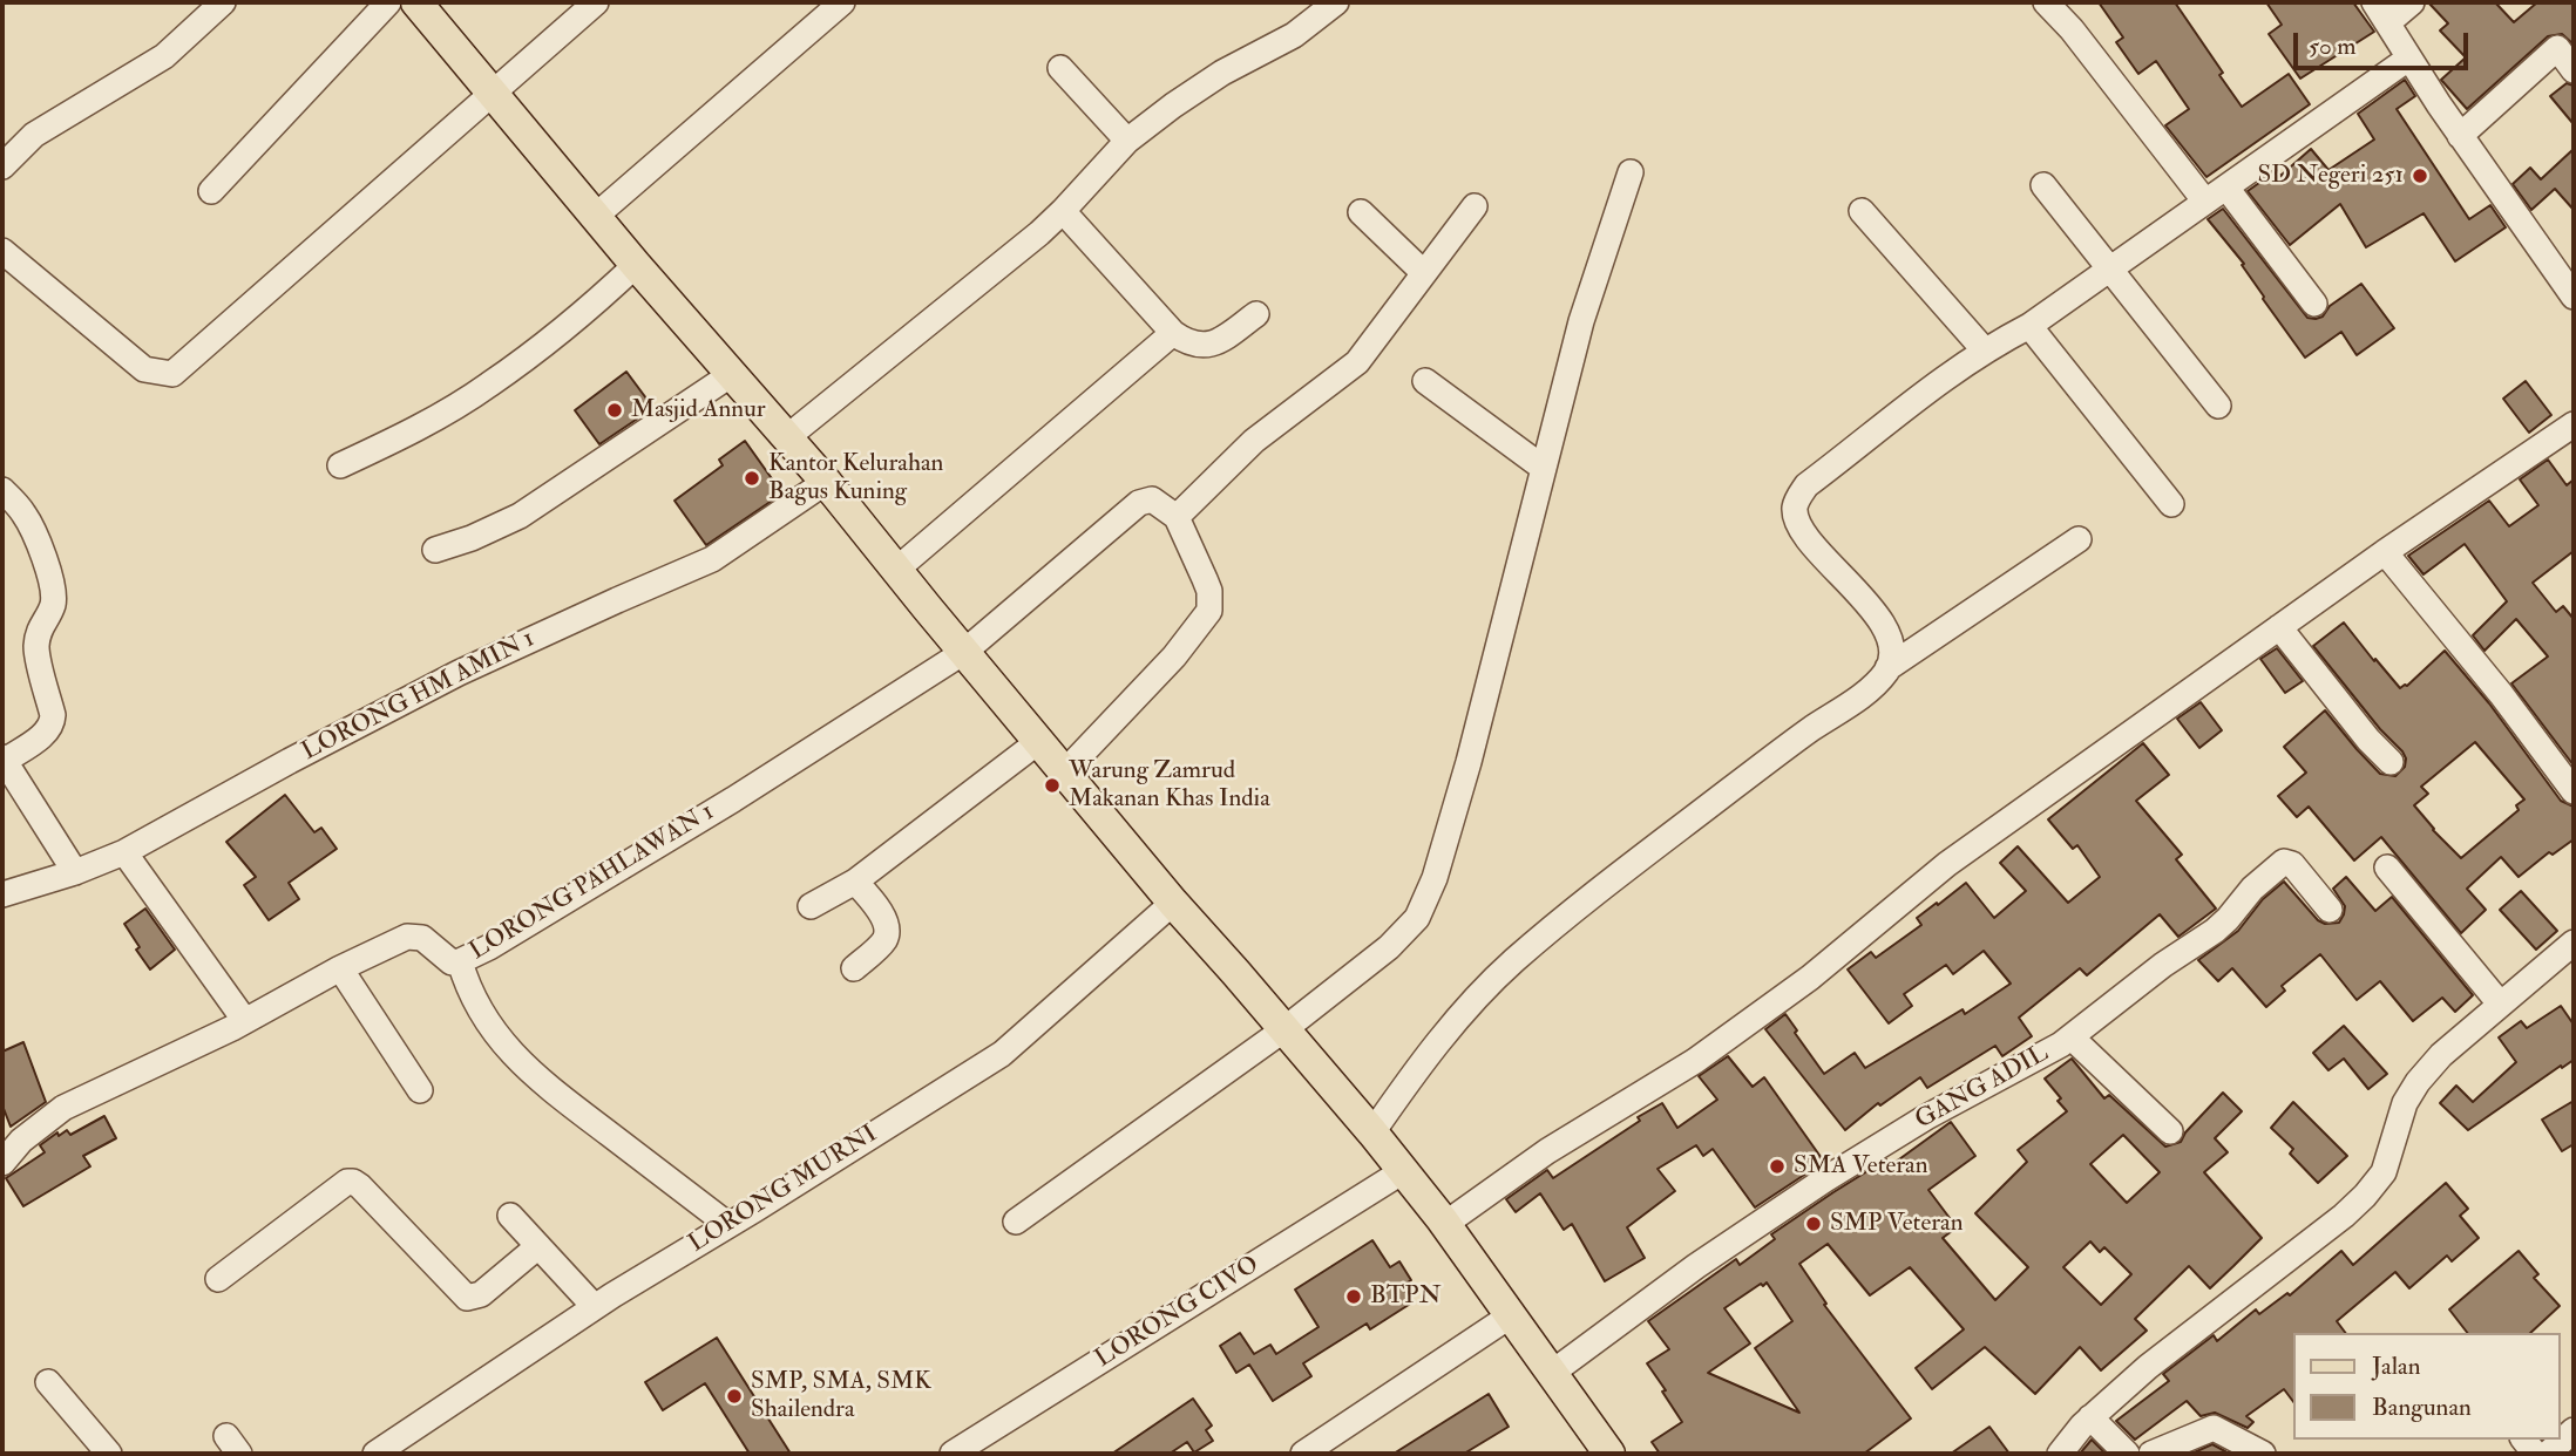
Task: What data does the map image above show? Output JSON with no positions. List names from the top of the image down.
{
  "streets": {
    "street": [
      "LORONG HM AMIN 1",
      "LORONG PAHLAWAN 1",
      "GANG ADIL",
      "LORONG MURNI",
      "LORONG CIVO"
    ]
  },
  "places": [
    "SD Negeri 251",
    "Masjid Annur",
    "Kantor Kelurahan Bagus Kuning",
    "Warung Zamrud Makanan Khas India",
    "SMA Veteran",
    "SMP Veteran",
    "BTPN",
    "SMP, SMA, SMK Shailendra"
  ],
  "legend": ["Jalan", "Bangunan"],
  "scale_bar": "50 m"
}
